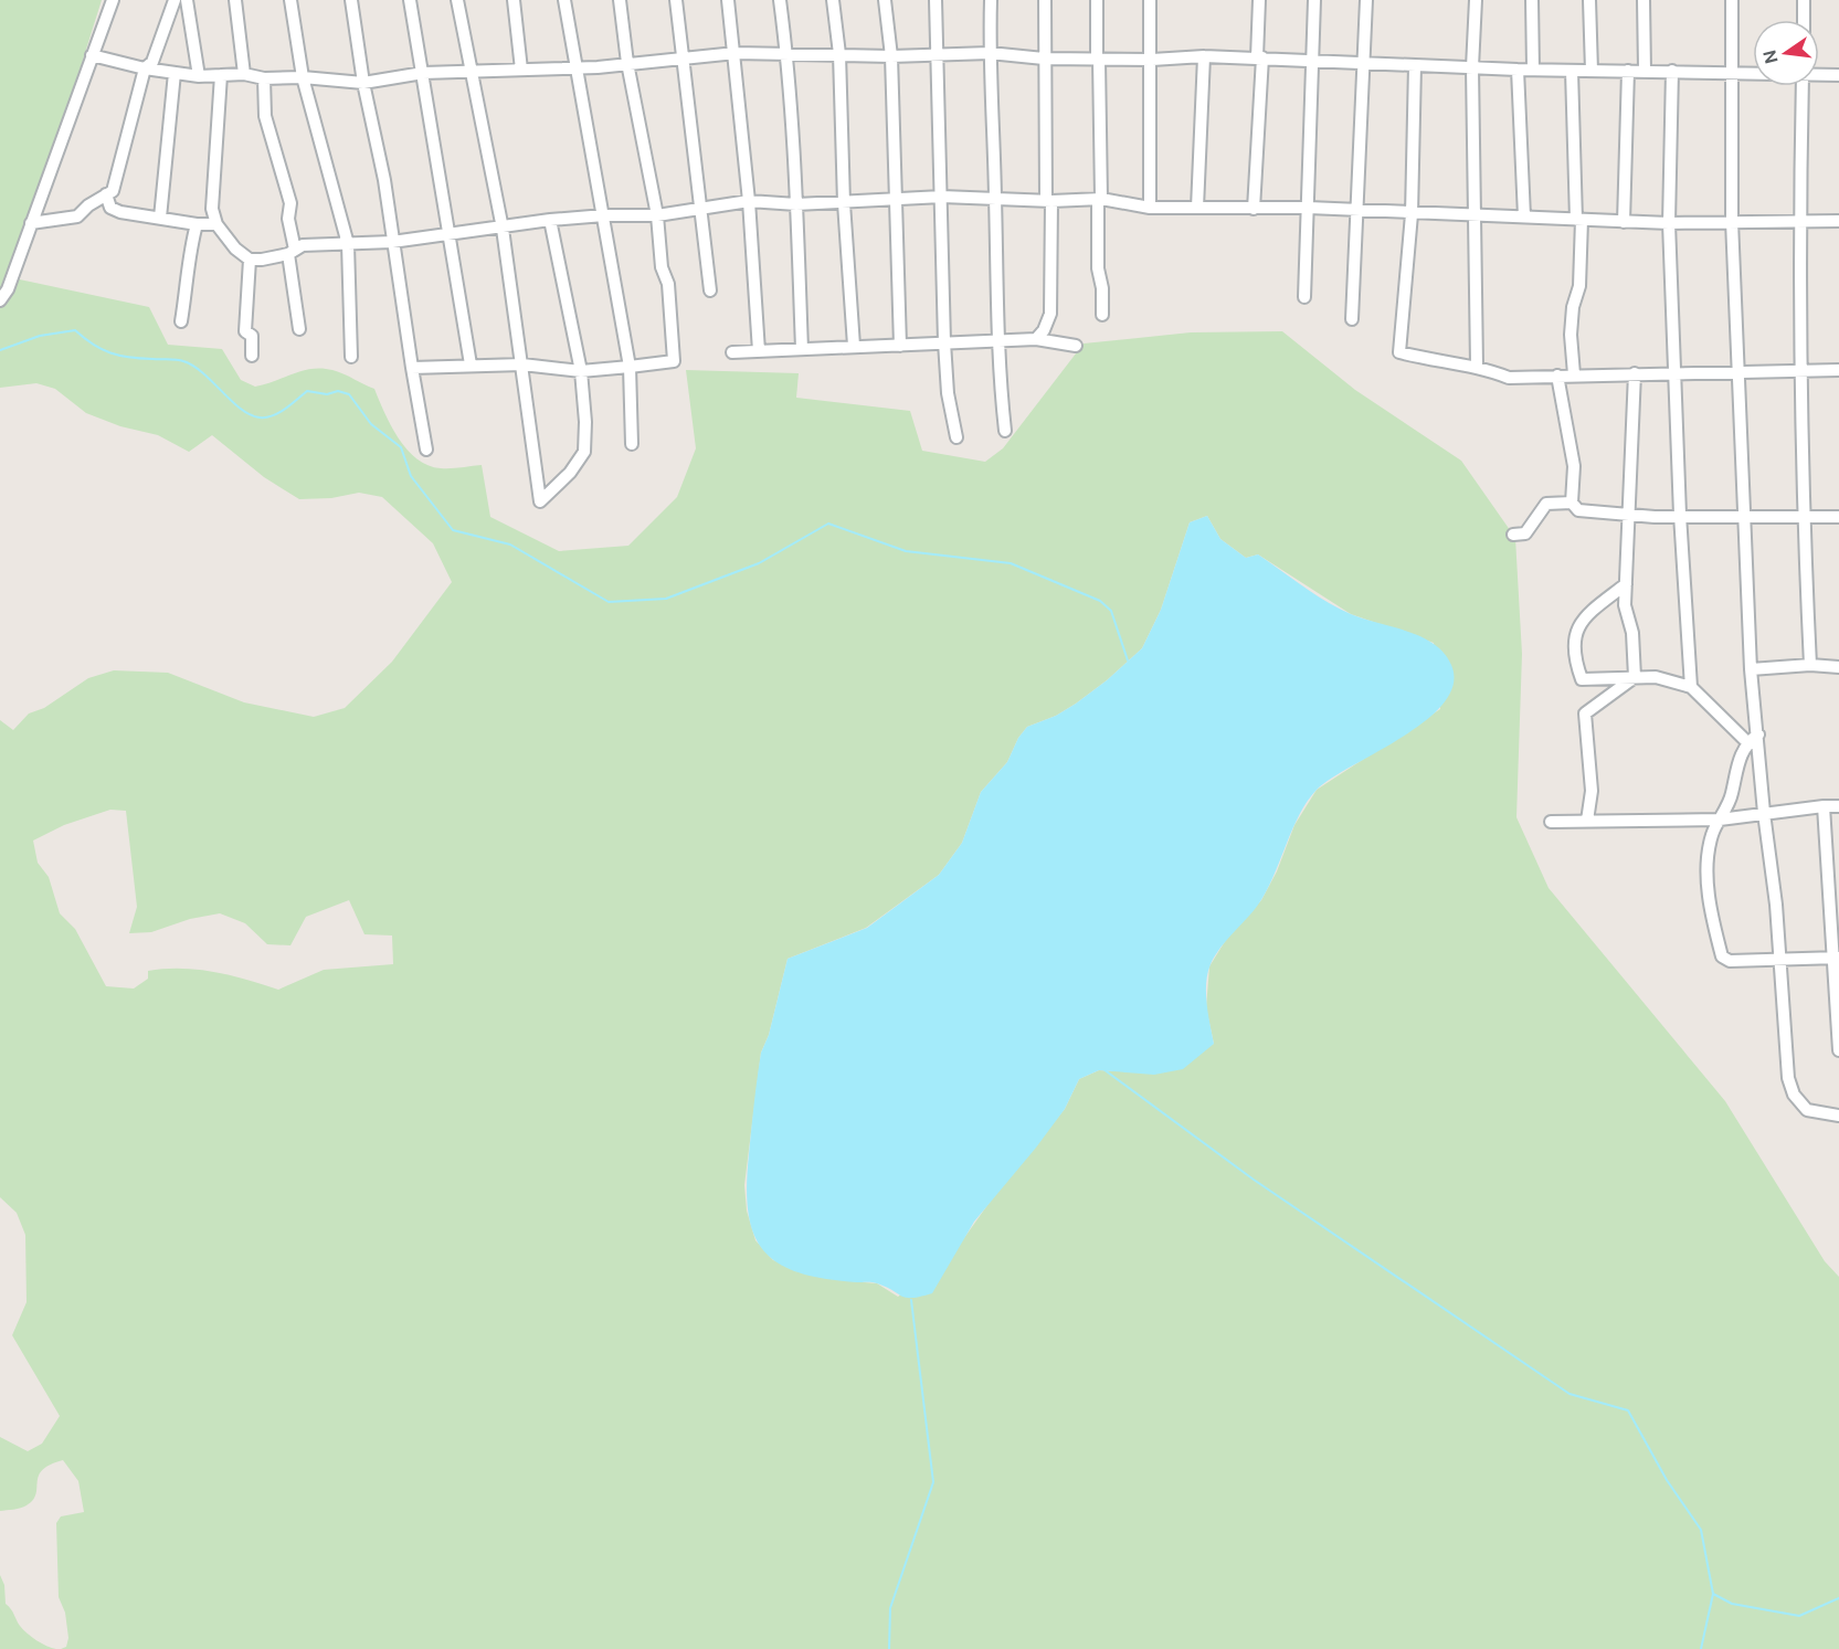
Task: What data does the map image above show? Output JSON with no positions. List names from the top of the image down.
{
  "north": "left"
}
